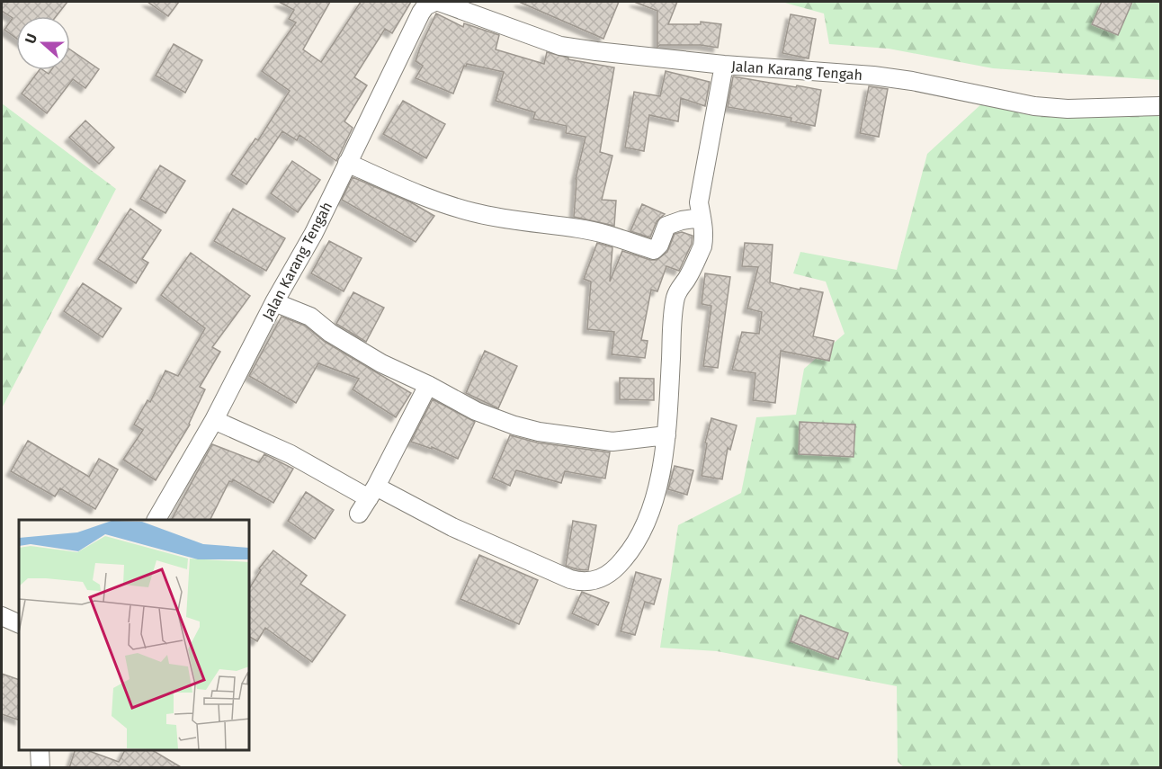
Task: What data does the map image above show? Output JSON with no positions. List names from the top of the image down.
{
  "streets": {
    "street": ["Jalan Karang Tengah"]
  },
  "north": "left"
}
